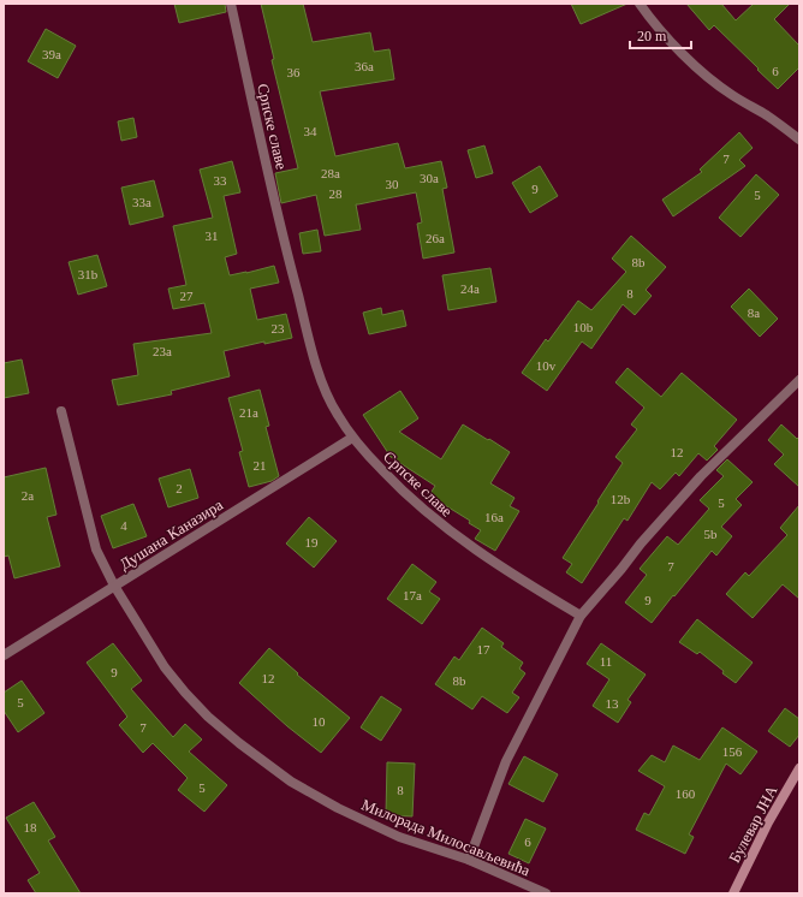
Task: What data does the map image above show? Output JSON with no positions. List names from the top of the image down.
{
  "streets": {
    "main road": ["Булевар ЈНА"],
    "street": ["Српске славе", "Душана Каназира", "Милорада Милосављевића"]
  },
  "crossings": [
    ["Српске славе", "Душана Каназира"],
    ["Душана Каназира", "Милорада Милосављевића"]
  ],
  "house_numbers": [
    "39a",
    "36a",
    "6",
    "36",
    "34",
    "7",
    "28a",
    "30a",
    "33",
    "30",
    "9",
    "28",
    "5",
    "33a",
    "31",
    "26a",
    "8b",
    "31b",
    "24a",
    "8",
    "27",
    "8a",
    "10b",
    "23",
    "23a",
    "10v",
    "21a",
    "12",
    "21",
    "2",
    "2a",
    "12b",
    "5",
    "16a",
    "4",
    "5b",
    "19",
    "7",
    "17a",
    "9",
    "17",
    "11",
    "9",
    "12",
    "8b",
    "5",
    "13",
    "10",
    "7",
    "156",
    "5",
    "8",
    "160",
    "18",
    "6"
  ],
  "scale_bar": "20 m"
}
